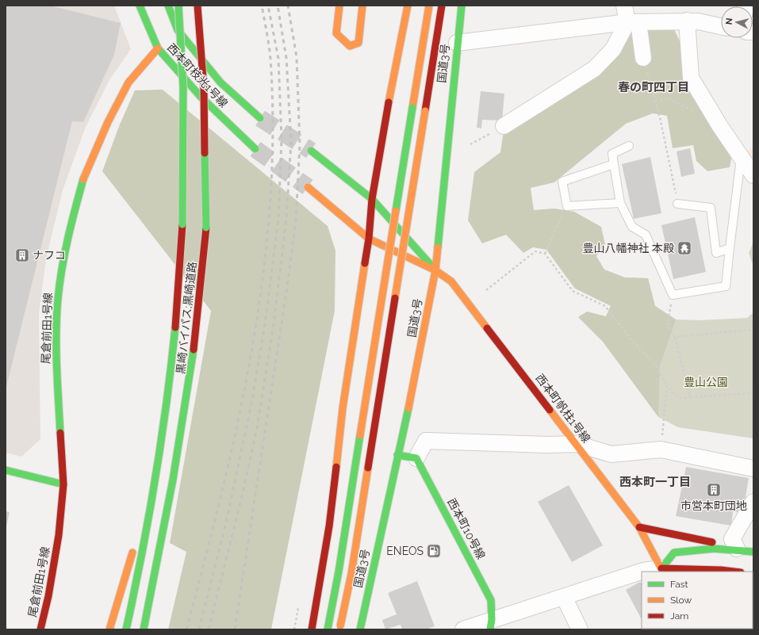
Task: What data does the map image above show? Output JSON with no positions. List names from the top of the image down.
{
  "streets": {
    "main road": [
      "国道3号",
      "西本町枝光1号線",
      "黒崎バイパス;黒崎道路",
      "尾倉前田1号線",
      "西本町帆柱1号線",
      "西本町10号線"
    ]
  },
  "crossings": [
    ["国道3号", "西本町帆柱1号線"],
    ["西本町枝光1号線", "尾倉前田1号線"]
  ],
  "districts": ["春の町四丁目", "西本町一丁目"],
  "parks": ["豊山公園"],
  "places": {
    "temple": ["豊山八幡神社 本殿"],
    "building": ["ナフコ", "市営本町団地"],
    "fuel station": ["ENEOS"]
  },
  "legend": ["Fast", "Slow", "Jam"],
  "north": "left"
}
